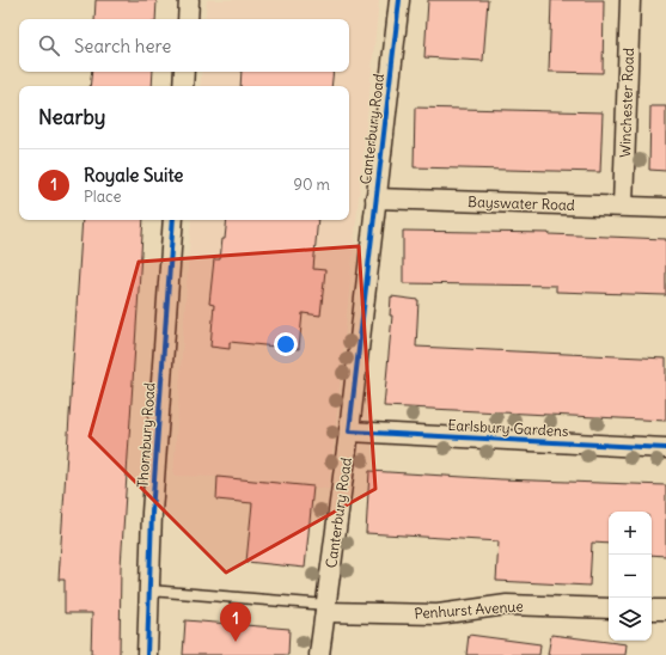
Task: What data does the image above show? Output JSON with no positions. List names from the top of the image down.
{
  "streets": {
    "street": [
      "Winchester Road",
      "Canterbury Road",
      "Bayswater Road",
      "Earlsbury Gardens",
      "Thornbury Road",
      "Penhurst Avenue"
    ]
  },
  "crossings": [
    ["Winchester Road", "Bayswater Road"],
    ["Canterbury Road", "Bayswater Road"],
    ["Canterbury Road", "Earlsbury Gardens"],
    ["Canterbury Road", "Penhurst Avenue"]
  ],
  "page": {
    "search": "Search here",
    "heading": "Nearby",
    "list": [
      {
        "mark": "1",
        "name": "Royale Suite",
        "note": "Place",
        "value": "90 m"
      }
    ],
    "map_buttons": ["+", "−"],
    "pins": "1"
  }
}
